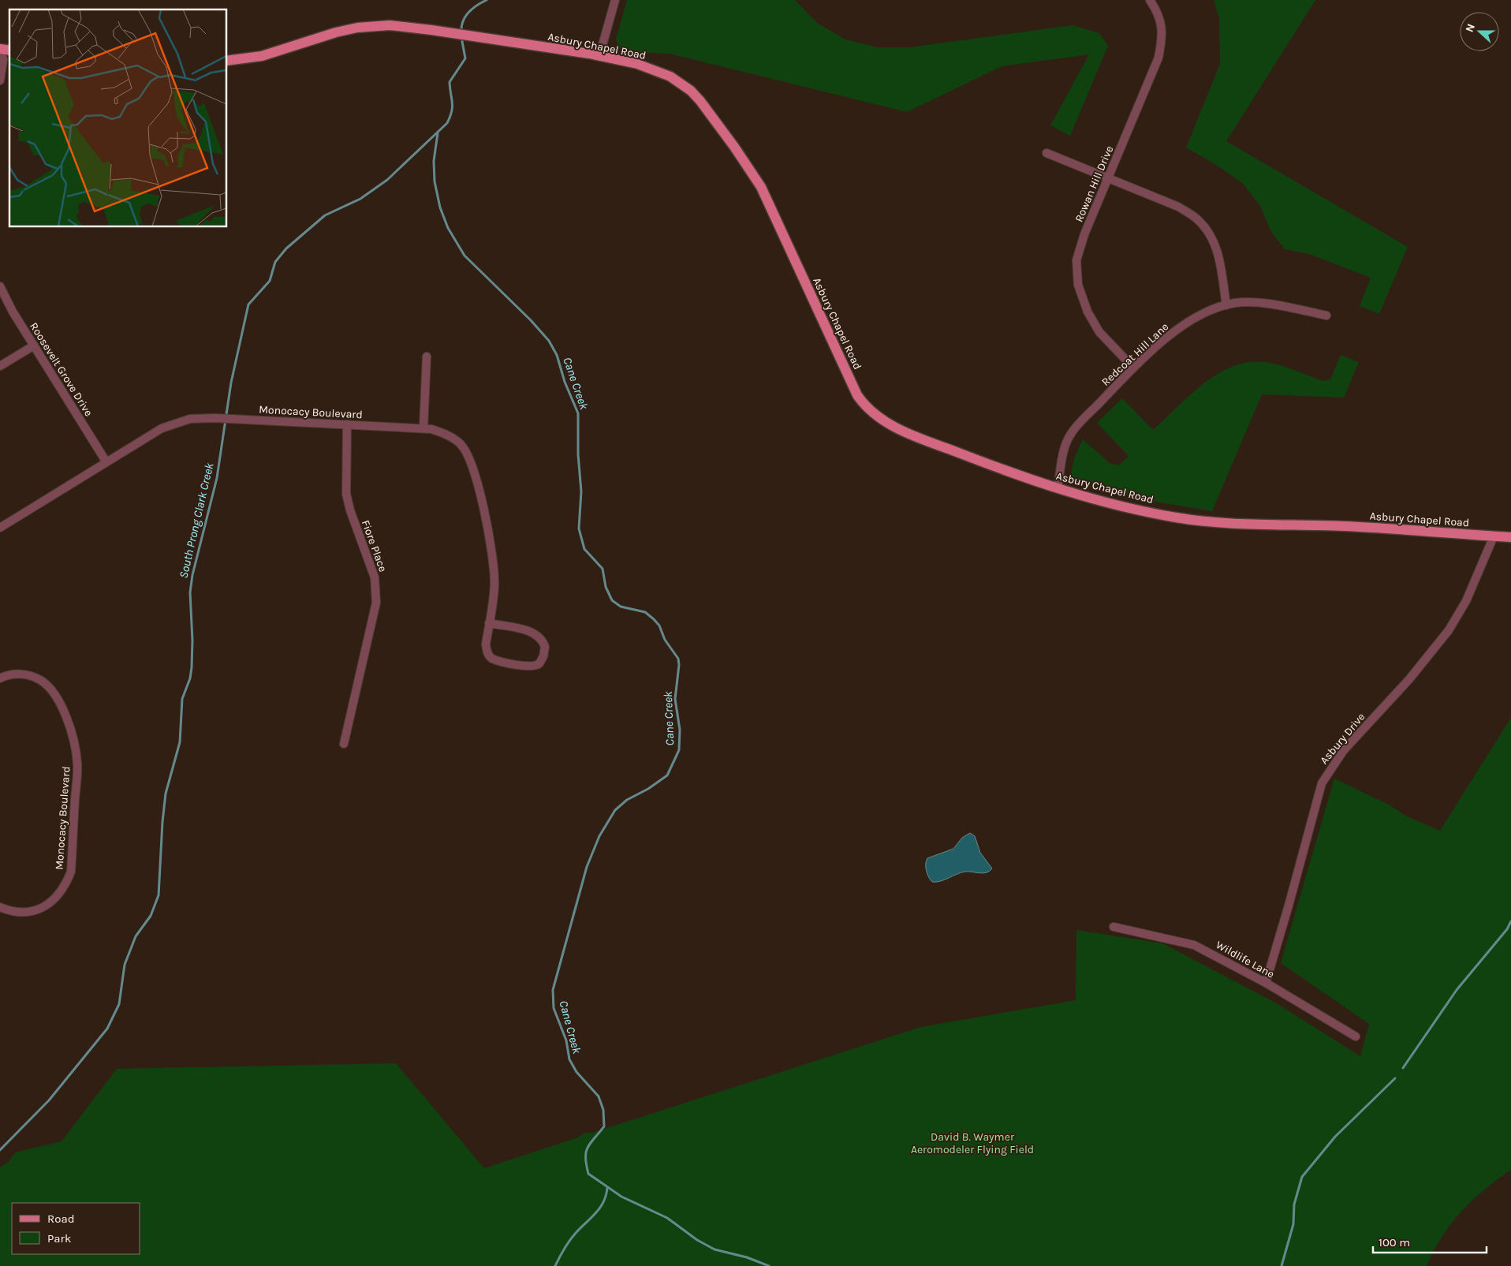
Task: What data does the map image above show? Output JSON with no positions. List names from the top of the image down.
{
  "streets": {
    "main road": ["Asbury Chapel Road"],
    "street": [
      "Rowan Hill Drive",
      "Redcoat Hill Lane",
      "Roosevelt Grove Drive",
      "Monocacy Boulevard",
      "Fiore Place",
      "Asbury Drive",
      "Wildlife Lane"
    ]
  },
  "crossings": [
    ["Asbury Chapel Road", "Redcoat Hill Lane"],
    ["Asbury Chapel Road", "Asbury Drive"],
    ["Rowan Hill Drive", "Redcoat Hill Lane"],
    ["Roosevelt Grove Drive", "Monocacy Boulevard"],
    ["Monocacy Boulevard", "Fiore Place"],
    ["Asbury Drive", "Wildlife Lane"]
  ],
  "water": ["Cane Creek", "South Prong Clark Creek"],
  "parks": ["David B. Waymer Aeromodeler Flying Field"],
  "legend": ["Road", "Park"],
  "scale_bar": "100 m",
  "north": "left"
}
